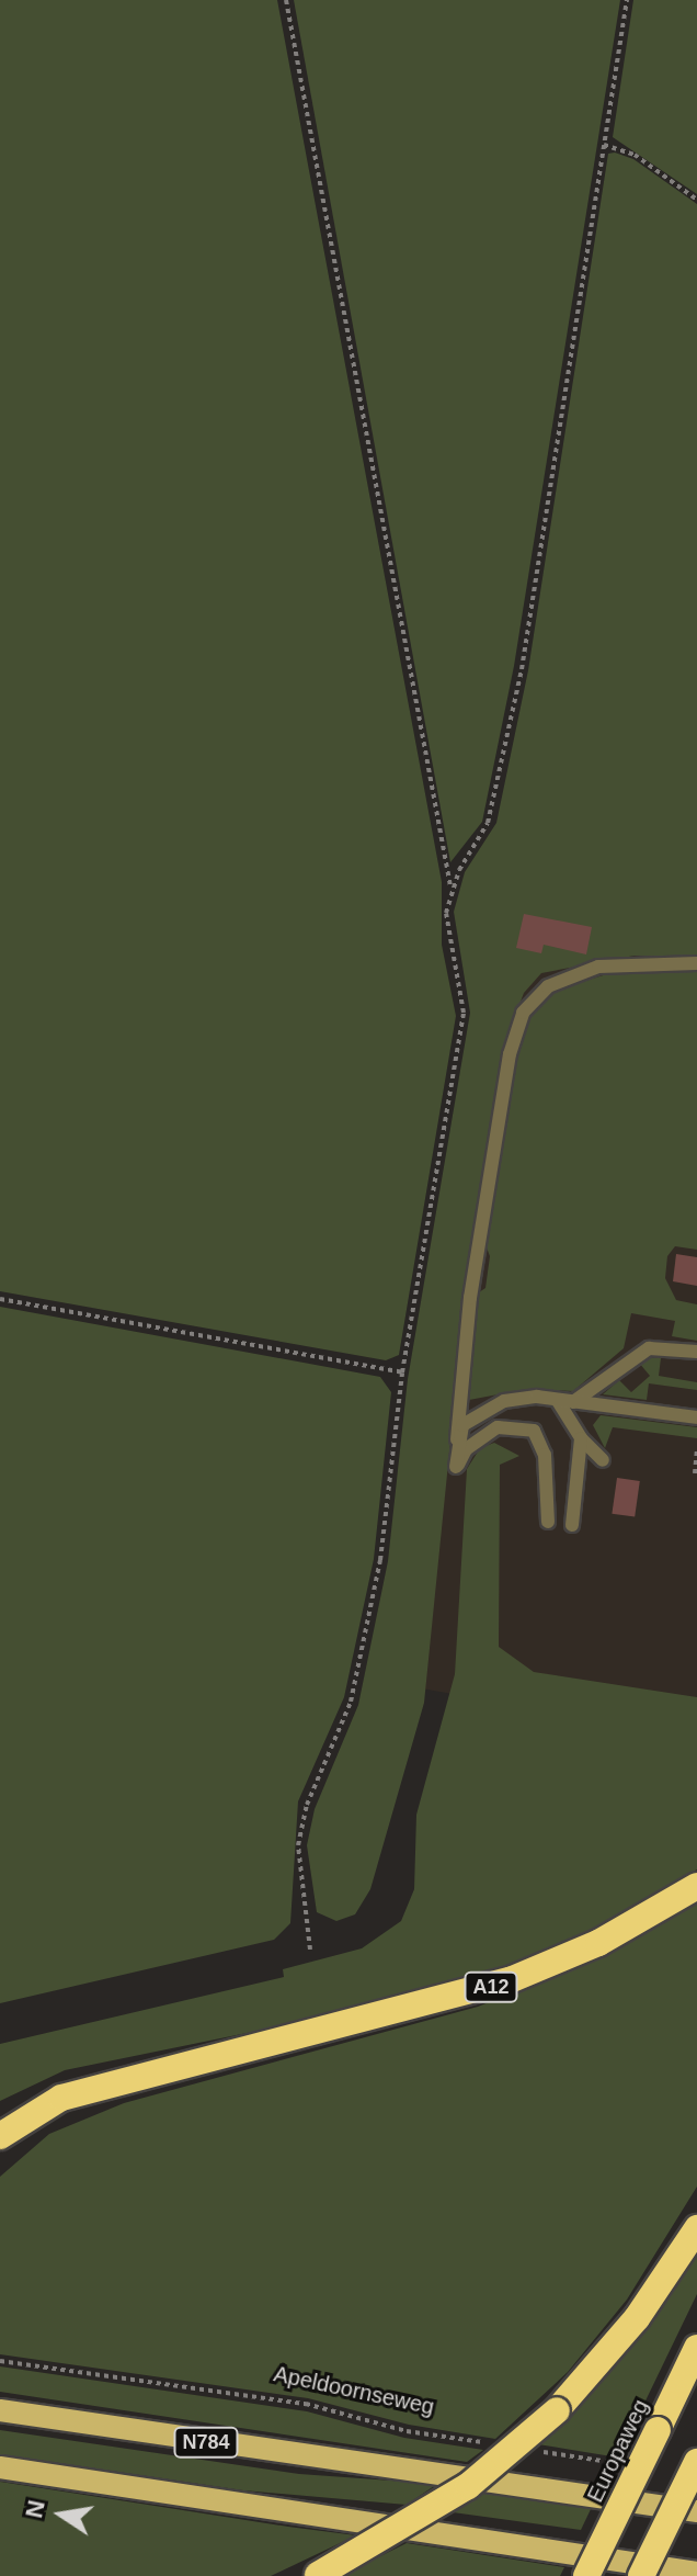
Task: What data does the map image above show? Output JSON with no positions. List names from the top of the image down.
{
  "streets": {
    "highway": ["A12", "Europaweg"],
    "main road": ["N784"],
    "path": ["Apeldoornseweg"]
  },
  "north": "left"
}
